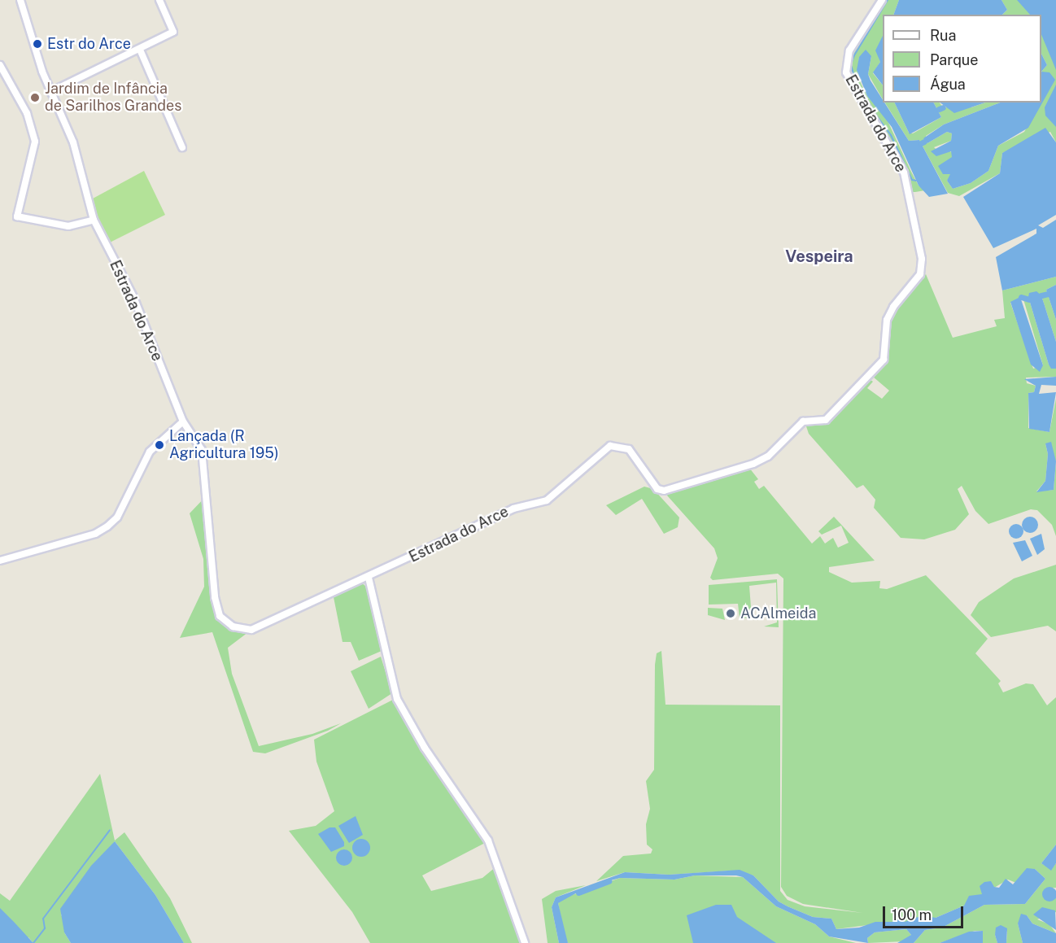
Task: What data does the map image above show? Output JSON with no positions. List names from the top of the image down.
{
  "streets": {
    "street": ["Estrada do Arce"]
  },
  "districts": ["Vespeira"],
  "places": [
    "Estr do Arce",
    "Jardim de Infância de Sarilhos Grandes",
    "Lançada (R Agricultura 195)",
    "ACAlmeida"
  ],
  "legend": ["Rua", "Parque", "Água"],
  "scale_bar": "100 m"
}
